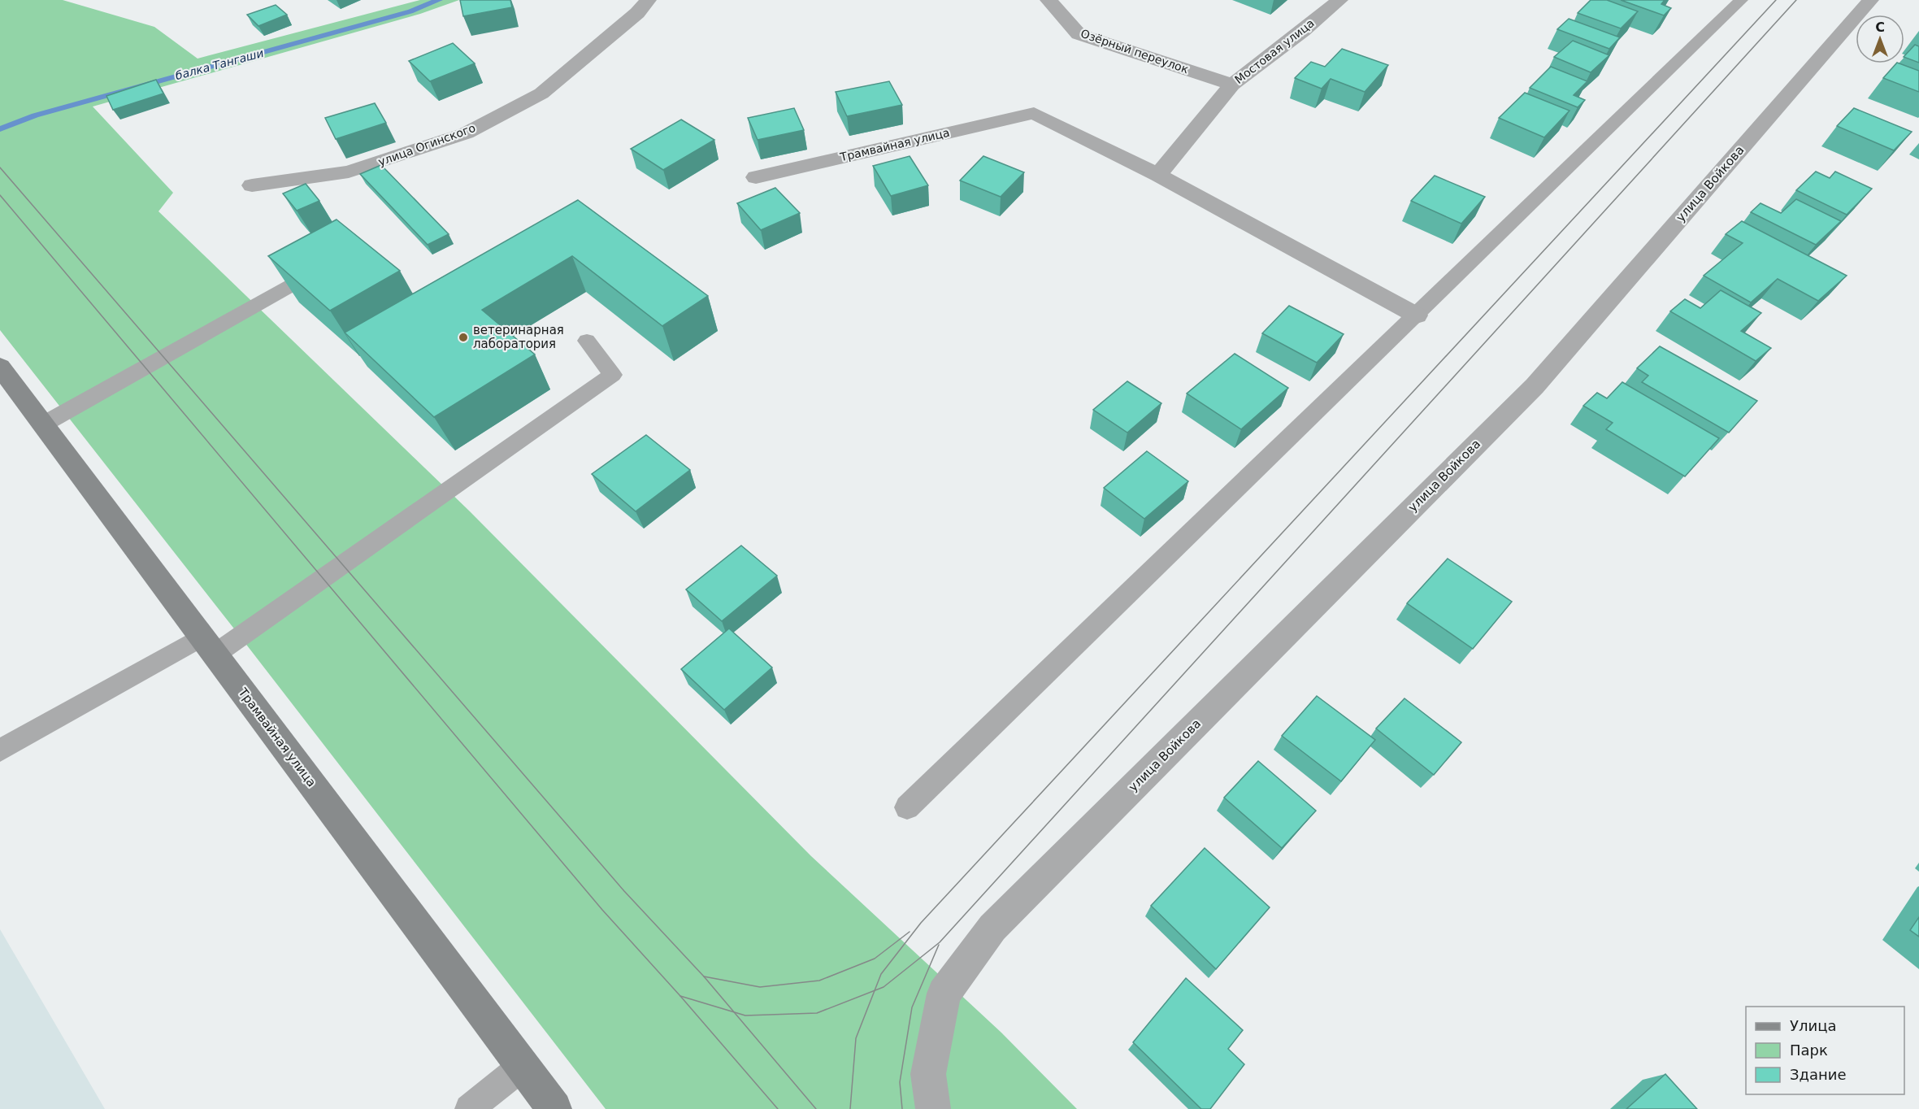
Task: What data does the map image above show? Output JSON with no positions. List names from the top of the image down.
{
  "streets": {
    "main road": ["Трамвайная улица"],
    "street": [
      "Озёрный переулок",
      "Мостовая улица",
      "улица Огинского",
      "улица Войкова"
    ]
  },
  "crossings": [
    ["Озёрный переулок", "Мостовая улица"],
    ["Мостовая улица", "Трамвайная улица"]
  ],
  "water": ["балка Тангаши"],
  "places": ["ветеринарная лаборатория"],
  "legend": ["Улица", "Парк", "Здание"],
  "north": "top"
}
